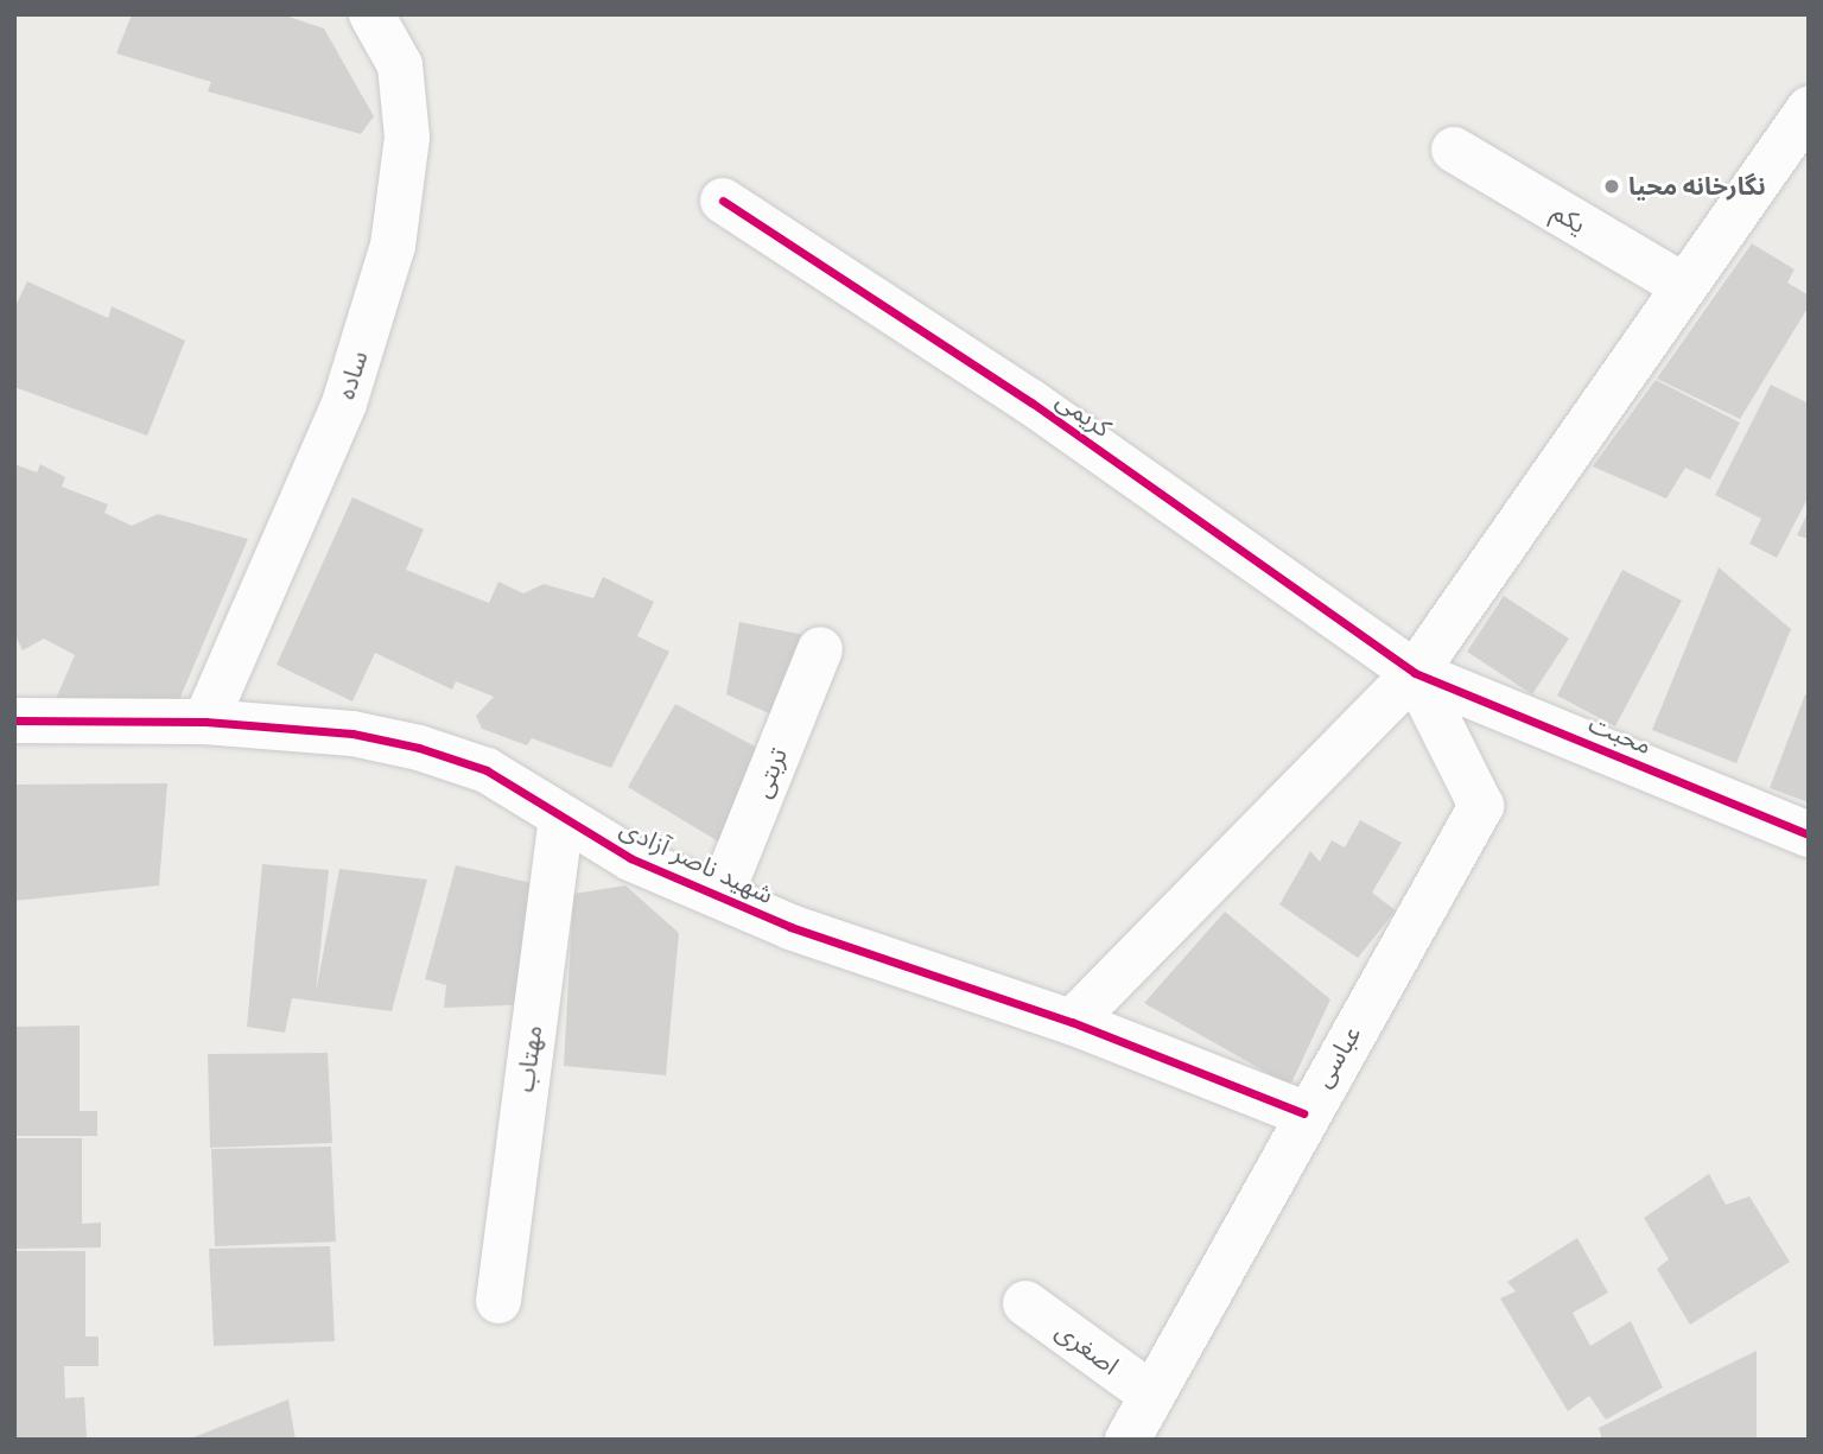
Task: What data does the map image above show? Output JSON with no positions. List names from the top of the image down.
{
  "streets": {
    "street": [
      "یکم",
      "ساده",
      "کریمی",
      "محبت",
      "تربتی",
      "شهید ناصر آزادی",
      "عباسی",
      "مهتاب",
      "اصغری"
    ]
  },
  "crossings": [
    ["ساده", "شهید ناصر آزادی"],
    ["کریمی", "محبت"],
    ["کریمی", "عباسی"],
    ["محبت", "عباسی"],
    ["تربتی", "شهید ناصر آزادی"],
    ["شهید ناصر آزادی", "عباسی"],
    ["شهید ناصر آزادی", "مهتاب"],
    ["عباسی", "اصغری"]
  ],
  "places": ["نگارخانه محیا"]
}
